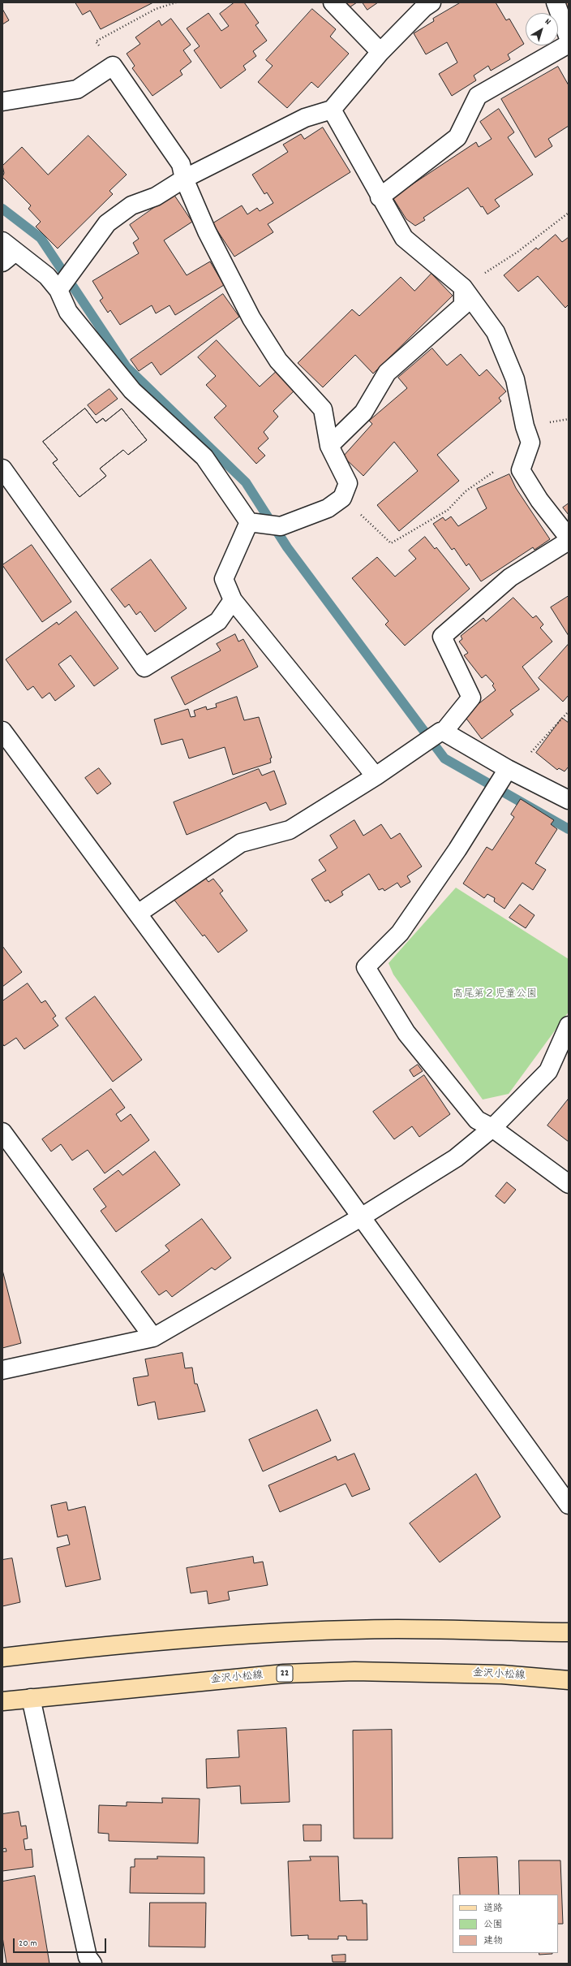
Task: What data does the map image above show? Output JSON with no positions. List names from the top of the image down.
{
  "streets": {
    "main road": ["22", "金沢小松線"]
  },
  "parks": ["高尾第２児童公園"],
  "legend": ["道路", "公園", "建物"],
  "scale_bar": "20 m",
  "north": "top right"
}
